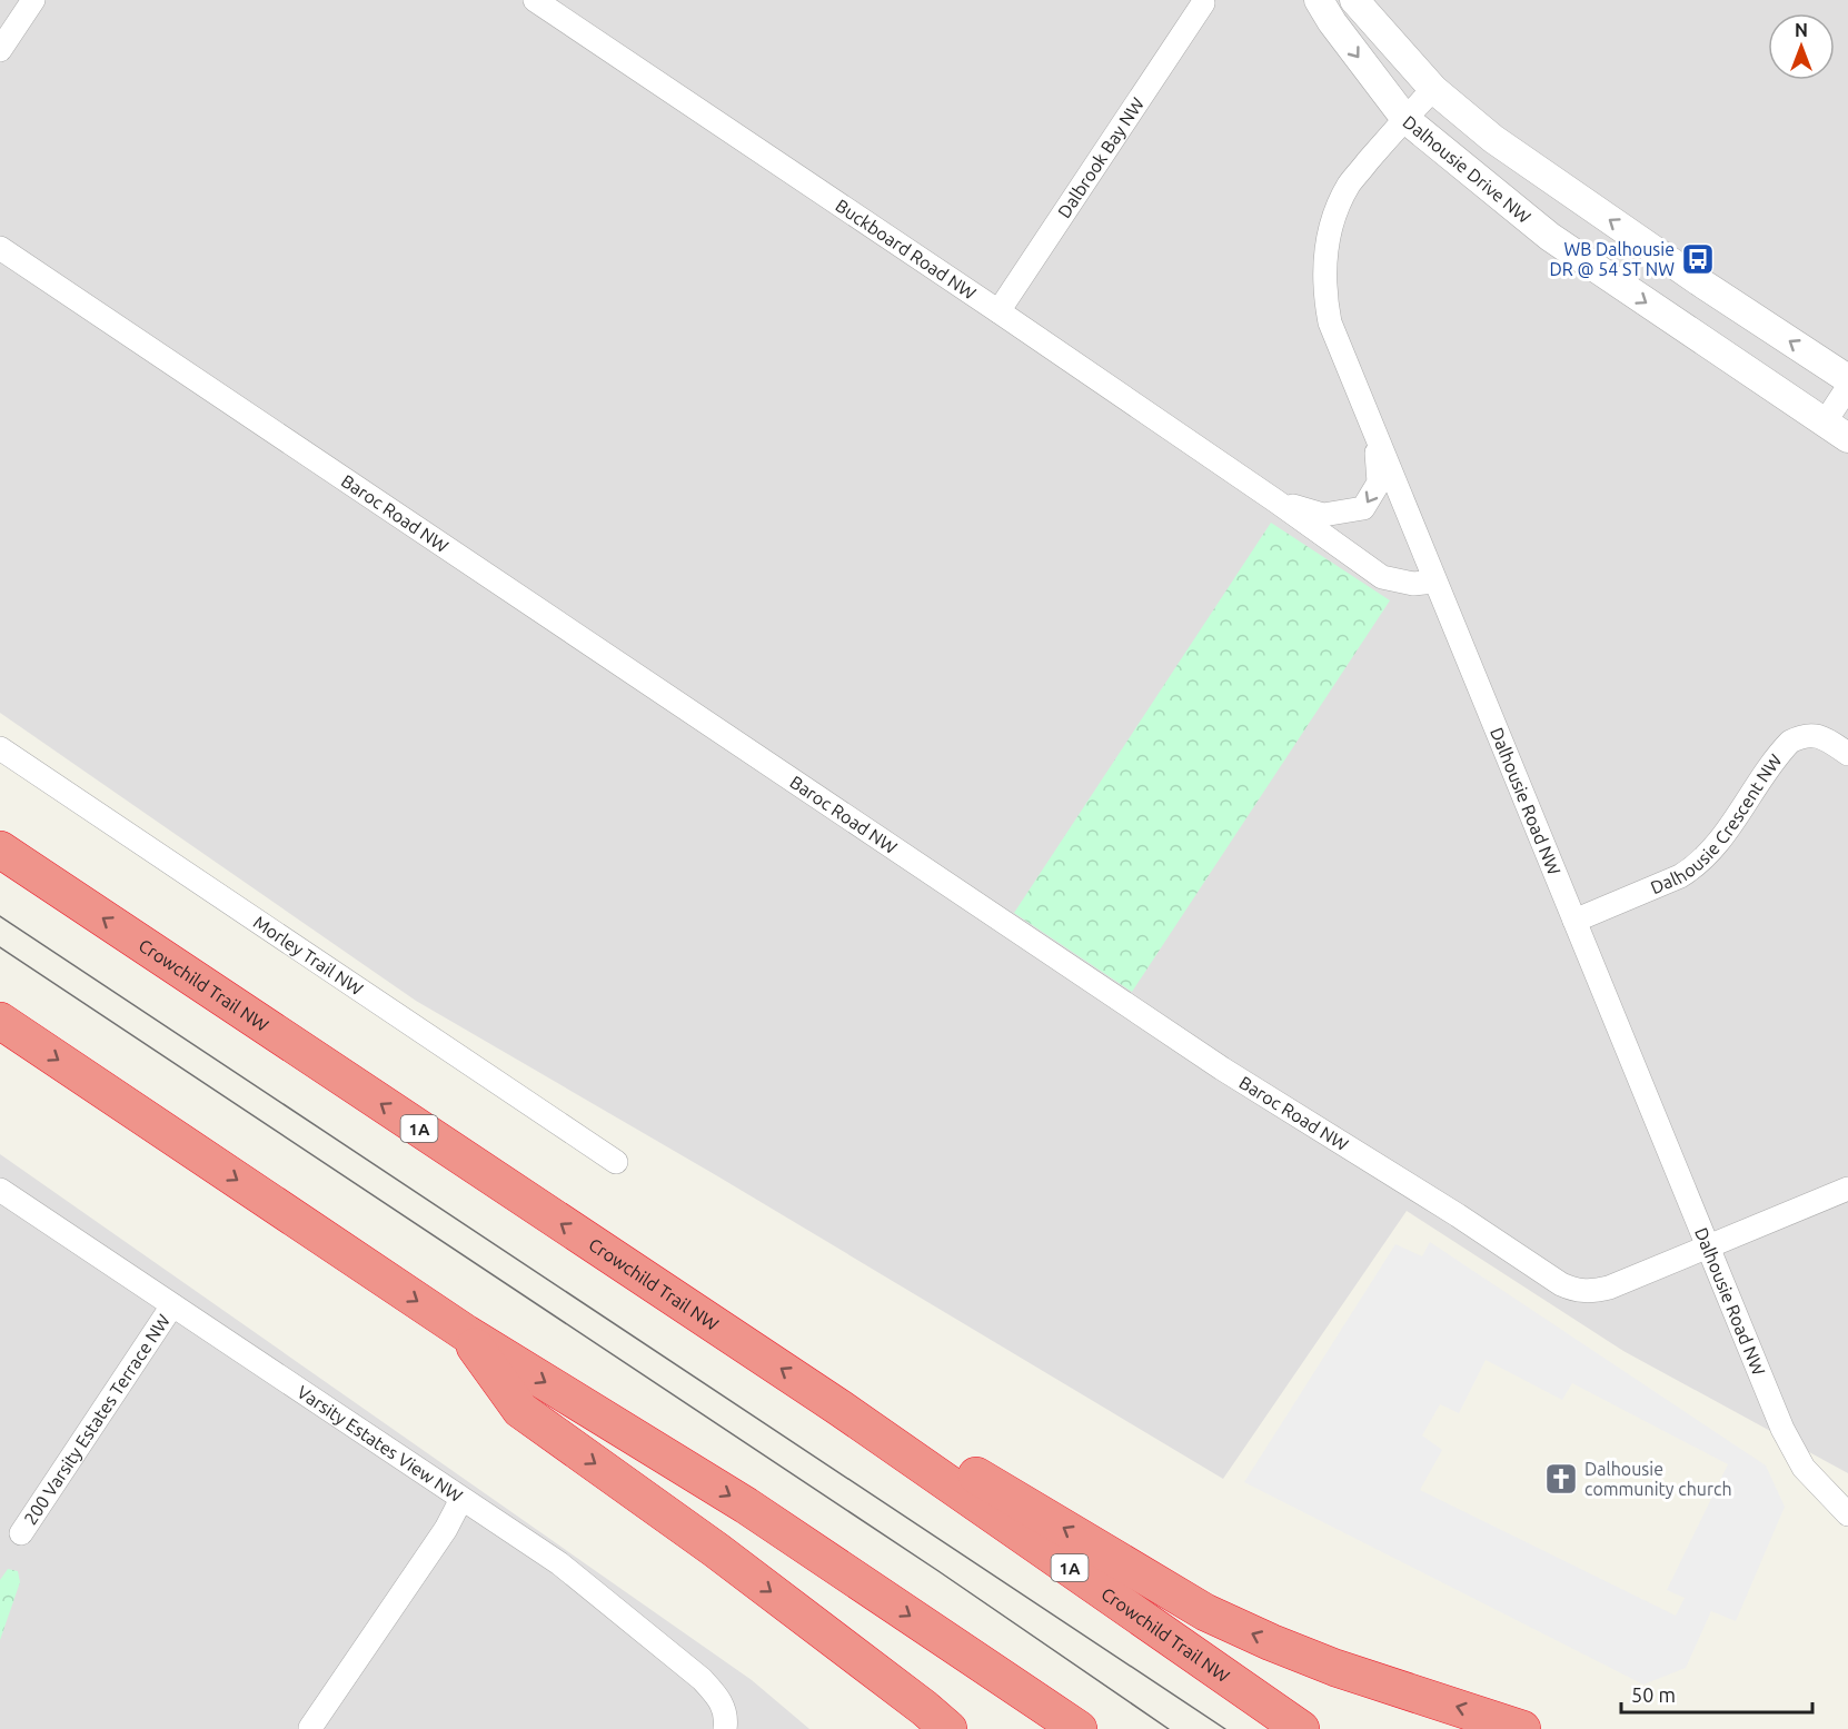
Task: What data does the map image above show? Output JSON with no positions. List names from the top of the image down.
{
  "streets": {
    "highway": ["Crowchild Trail NW", "1A"],
    "street": [
      "Dalbrook Bay NW",
      "Dalhousie Drive NW",
      "Buckboard Road NW",
      "Baroc Road NW",
      "Dalhousie Road NW",
      "Dalhousie Crescent NW",
      "Morley Trail NW",
      "200 Varsity Estates Terrace NW",
      "Varsity Estates View NW"
    ]
  },
  "crossings": [
    ["Dalbrook Bay NW", "Buckboard Road NW"],
    ["Dalhousie Drive NW", "Dalhousie Road NW"],
    ["Buckboard Road NW", "Dalhousie Road NW"],
    ["Baroc Road NW", "Dalhousie Road NW"],
    ["Dalhousie Road NW", "Dalhousie Crescent NW"],
    ["200 Varsity Estates Terrace NW", "Varsity Estates View NW"]
  ],
  "places": {
    "bus stop": ["WB Dalhousie DR @ 54 ST NW"],
    "church": ["Dalhousie community church"]
  },
  "scale_bar": "50 m",
  "north": "top"
}
